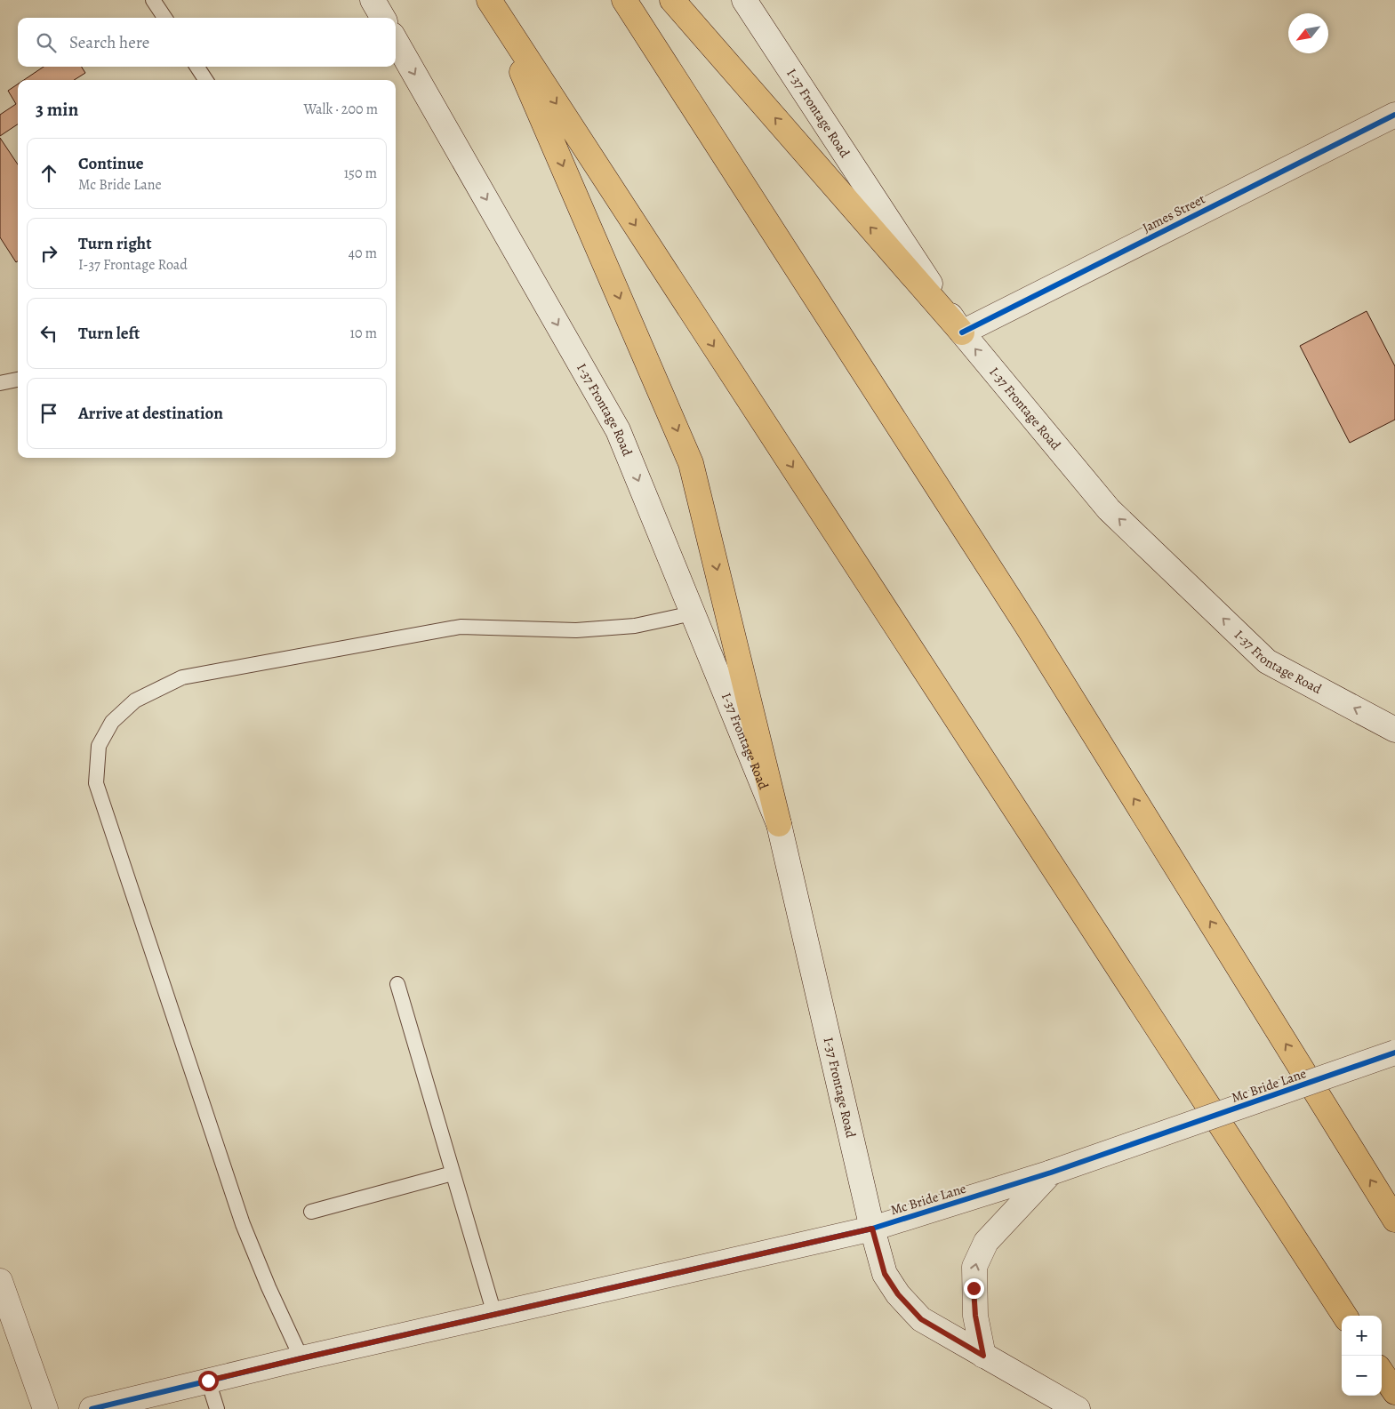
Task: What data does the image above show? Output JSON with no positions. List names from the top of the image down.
{
  "streets": {
    "main road": ["I-37 Frontage Road", "James Street", "Mc Bride Lane"]
  },
  "crossings": [
    ["I-37 Frontage Road", "James Street"],
    ["I-37 Frontage Road", "Mc Bride Lane"]
  ],
  "north": "bottom left",
  "page": {
    "search": "Search here",
    "heading": ["3 min", "Walk · 200 m"],
    "list": [
      ["Continue", "Mc Bride Lane", "150 m"],
      ["Turn right", "I-37 Frontage Road", "40 m"],
      ["Turn left", "10 m"],
      "Arrive at destination"
    ],
    "map_buttons": ["+", "−"]
  }
}
